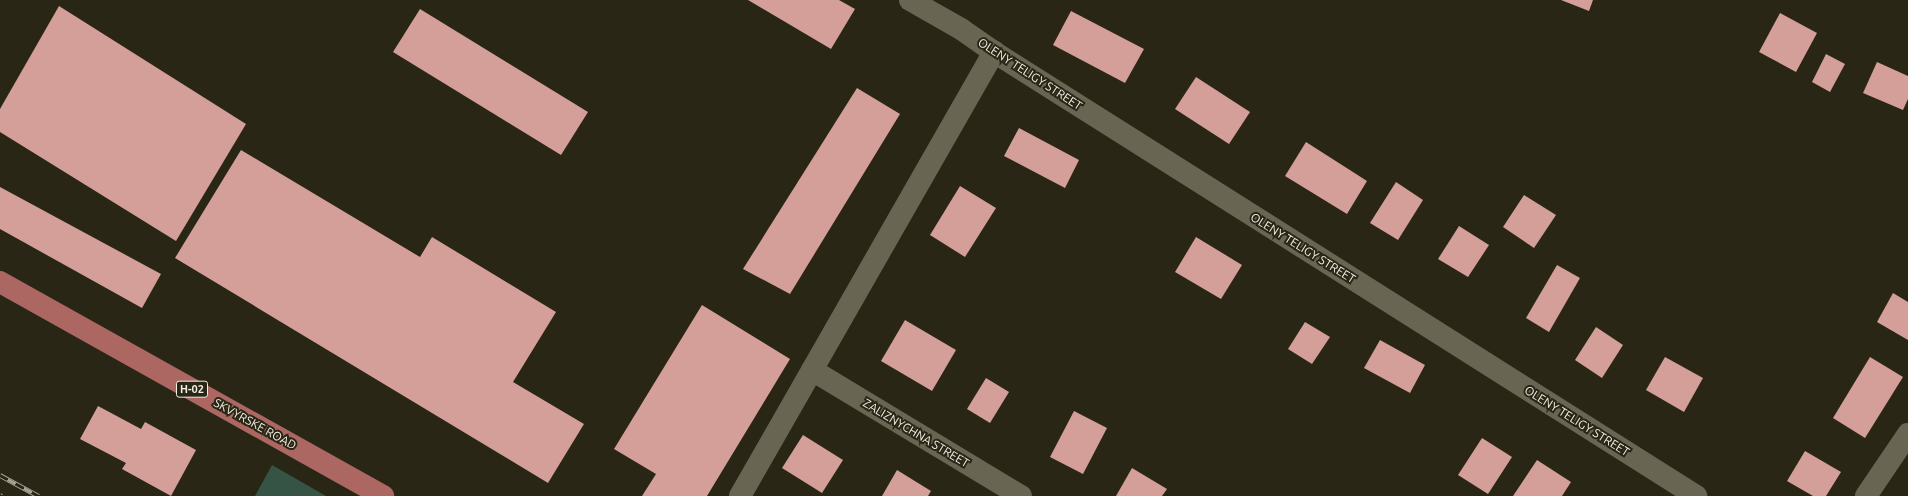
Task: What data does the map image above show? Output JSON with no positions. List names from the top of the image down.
{
  "streets": {
    "main road": ["Н-02", "SKVYRSKE ROAD"],
    "street": ["OLENY TELIGY STREET", "ZALIZNYCHNA STREET"]
  }
}
